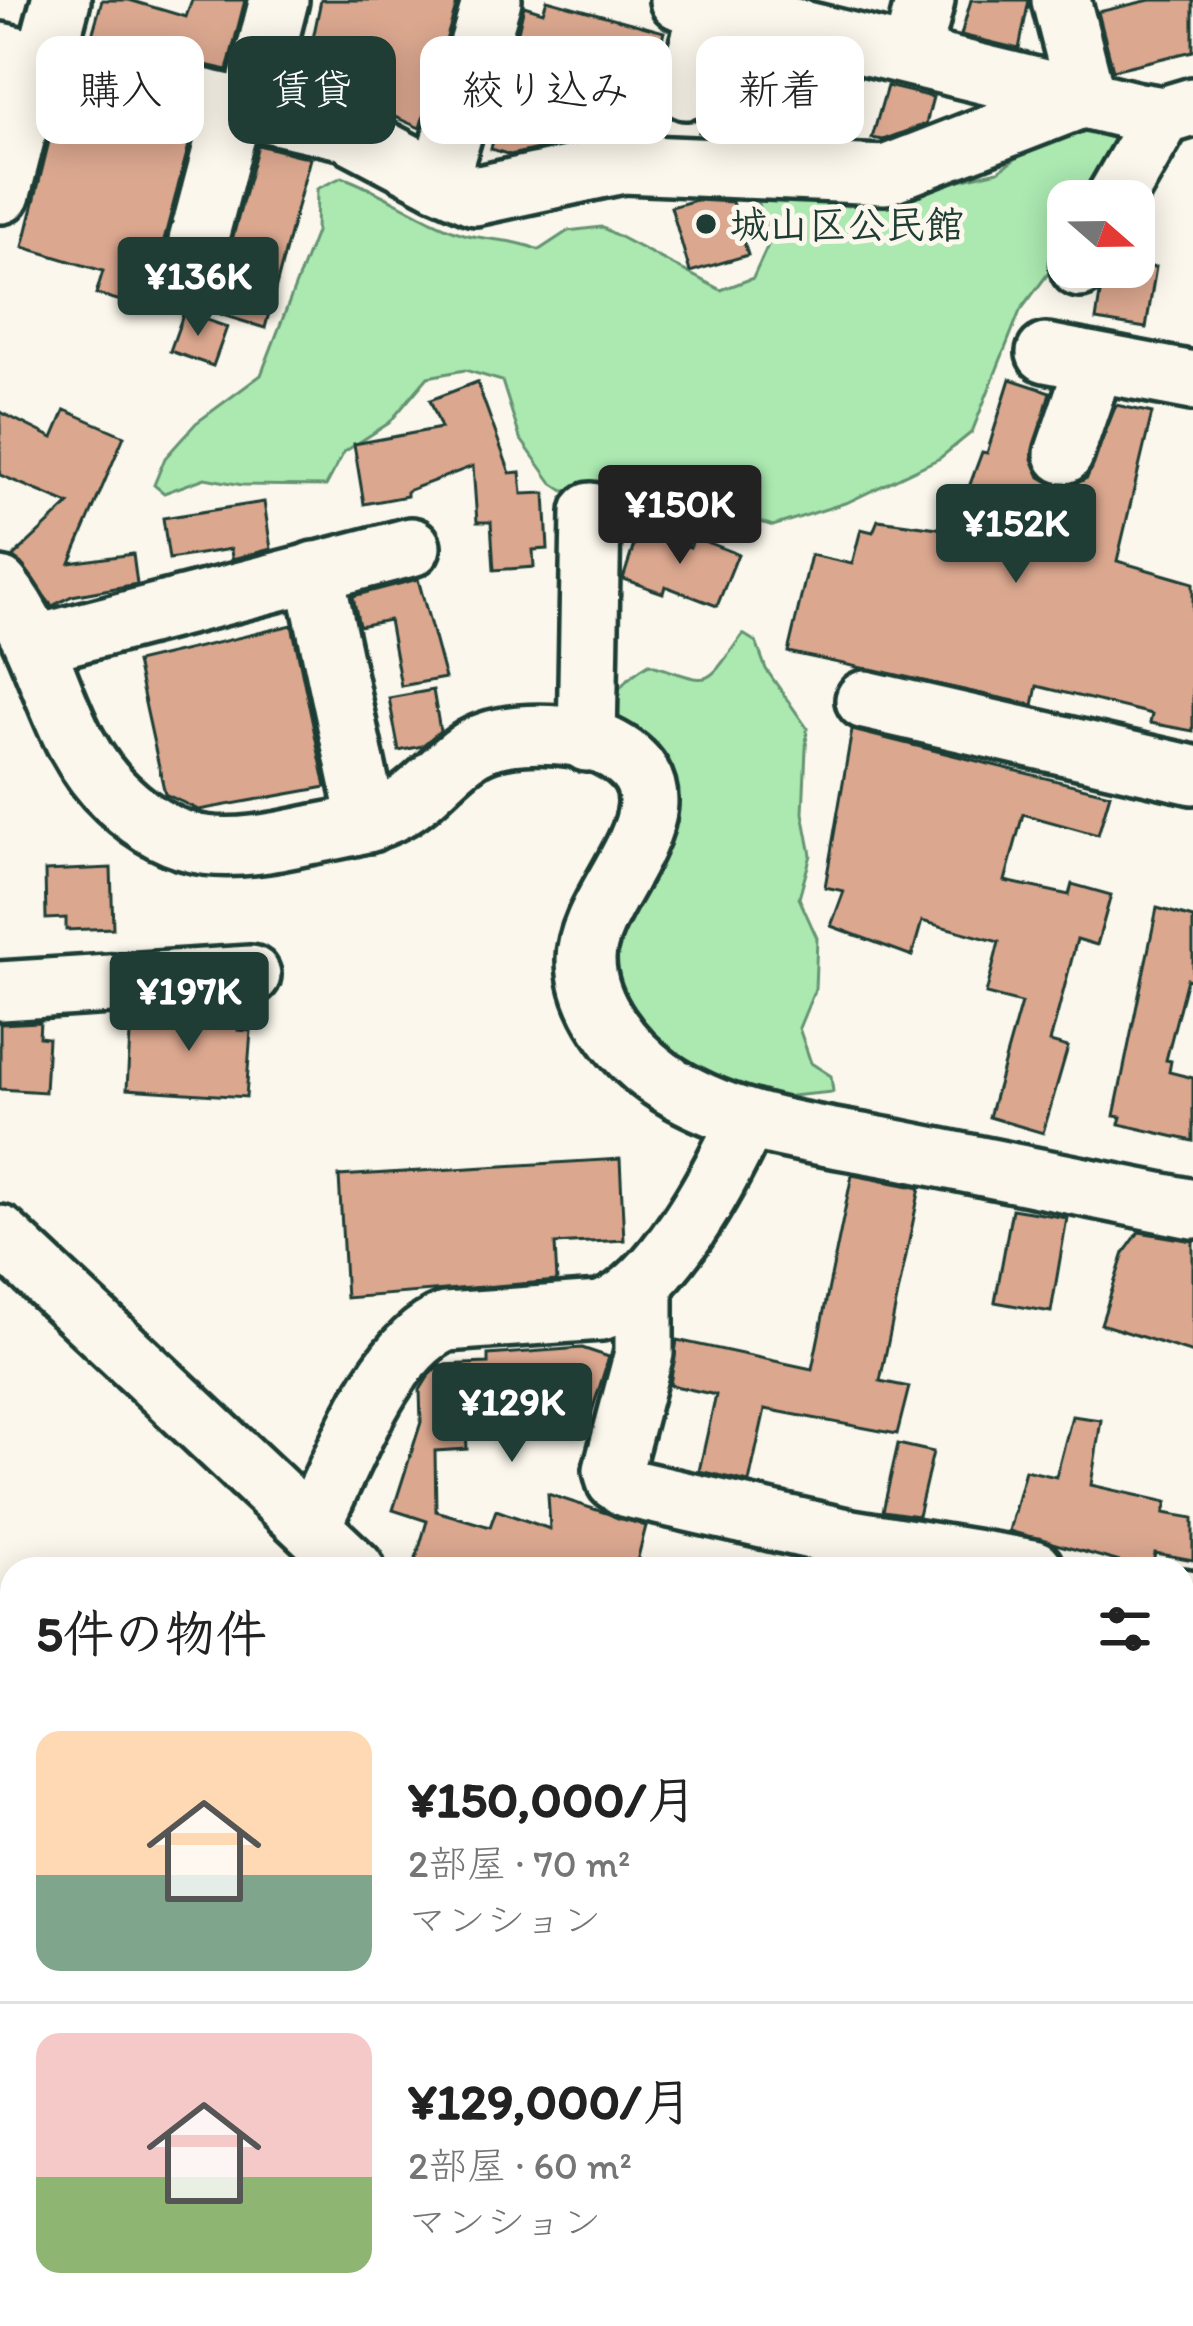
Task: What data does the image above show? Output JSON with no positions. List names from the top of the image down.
{
  "places": ["城山区公民館"],
  "north": "right",
  "page": {
    "chip": [
      "購入",
      "賃貸",
      "絞り込み",
      "新着"
    ],
    "price": [
      "¥136K",
      "¥150K",
      "¥152K",
      "¥197K",
      "¥129K"
    ],
    "heading": "5件の物件",
    "list": [
      {
        "name": "¥150,000/月",
        "note": "2部屋 · 70 m² · マンション"
      },
      {
        "name": "¥129,000/月",
        "note": "2部屋 · 60 m² · マンション"
      }
    ]
  }
}
